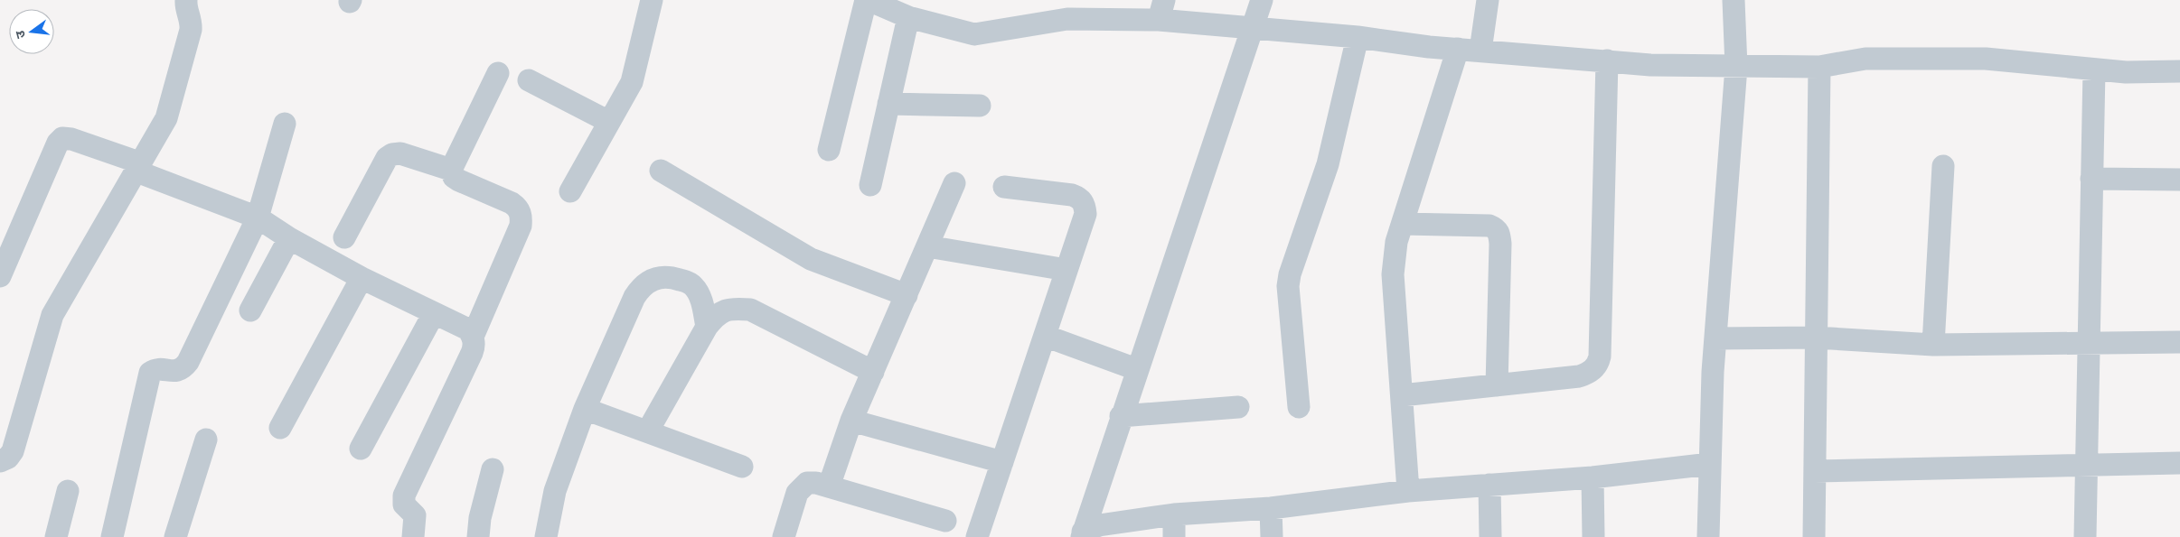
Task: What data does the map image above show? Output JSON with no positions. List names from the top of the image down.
{
  "north": "left"
}
